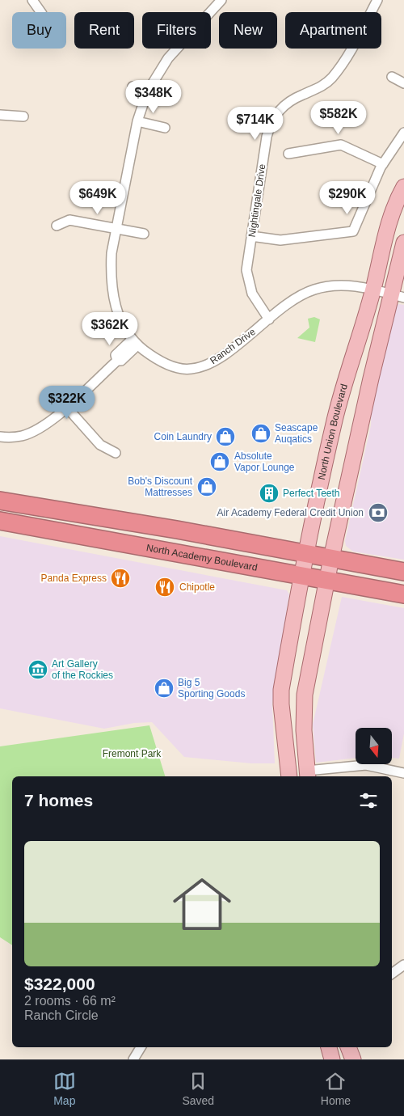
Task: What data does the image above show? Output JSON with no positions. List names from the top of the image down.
{
  "streets": {
    "highway": ["North Academy Boulevard"],
    "main road": ["North Union Boulevard"],
    "street": ["Nightingale Drive", "Ranch Drive"]
  },
  "crossings": [
    ["Nightingale Drive", "Ranch Drive"],
    ["Ranch Drive", "North Union Boulevard"],
    ["North Union Boulevard", "North Academy Boulevard"]
  ],
  "parks": ["Fremont Park"],
  "places": {
    "shop": [
      "Seascape Auqatics",
      "Coin Laundry",
      "Absolute Vapor Lounge",
      "Bob's Discount Mattresses",
      "Big 5 Sporting Goods"
    ],
    "building": ["Perfect Teeth"],
    "bank": ["Air Academy Federal Credit Union"],
    "restaurant": ["Panda Express", "Chipotle"],
    "museum": ["Art Gallery of the Rockies"]
  },
  "north": "bottom",
  "page": {
    "chip": [
      "Buy",
      "Rent",
      "Filters",
      "New",
      "Apartment"
    ],
    "price": [
      "$348K",
      "$582K",
      "$714K",
      "$649K",
      "$290K",
      "$362K",
      "$322K"
    ],
    "heading": "7 homes",
    "list": [
      {
        "name": "$322,000",
        "note": "2 rooms · 66 m² · Ranch Circle"
      }
    ],
    "tabs": ["Map", "Saved", "Home"]
  }
}
